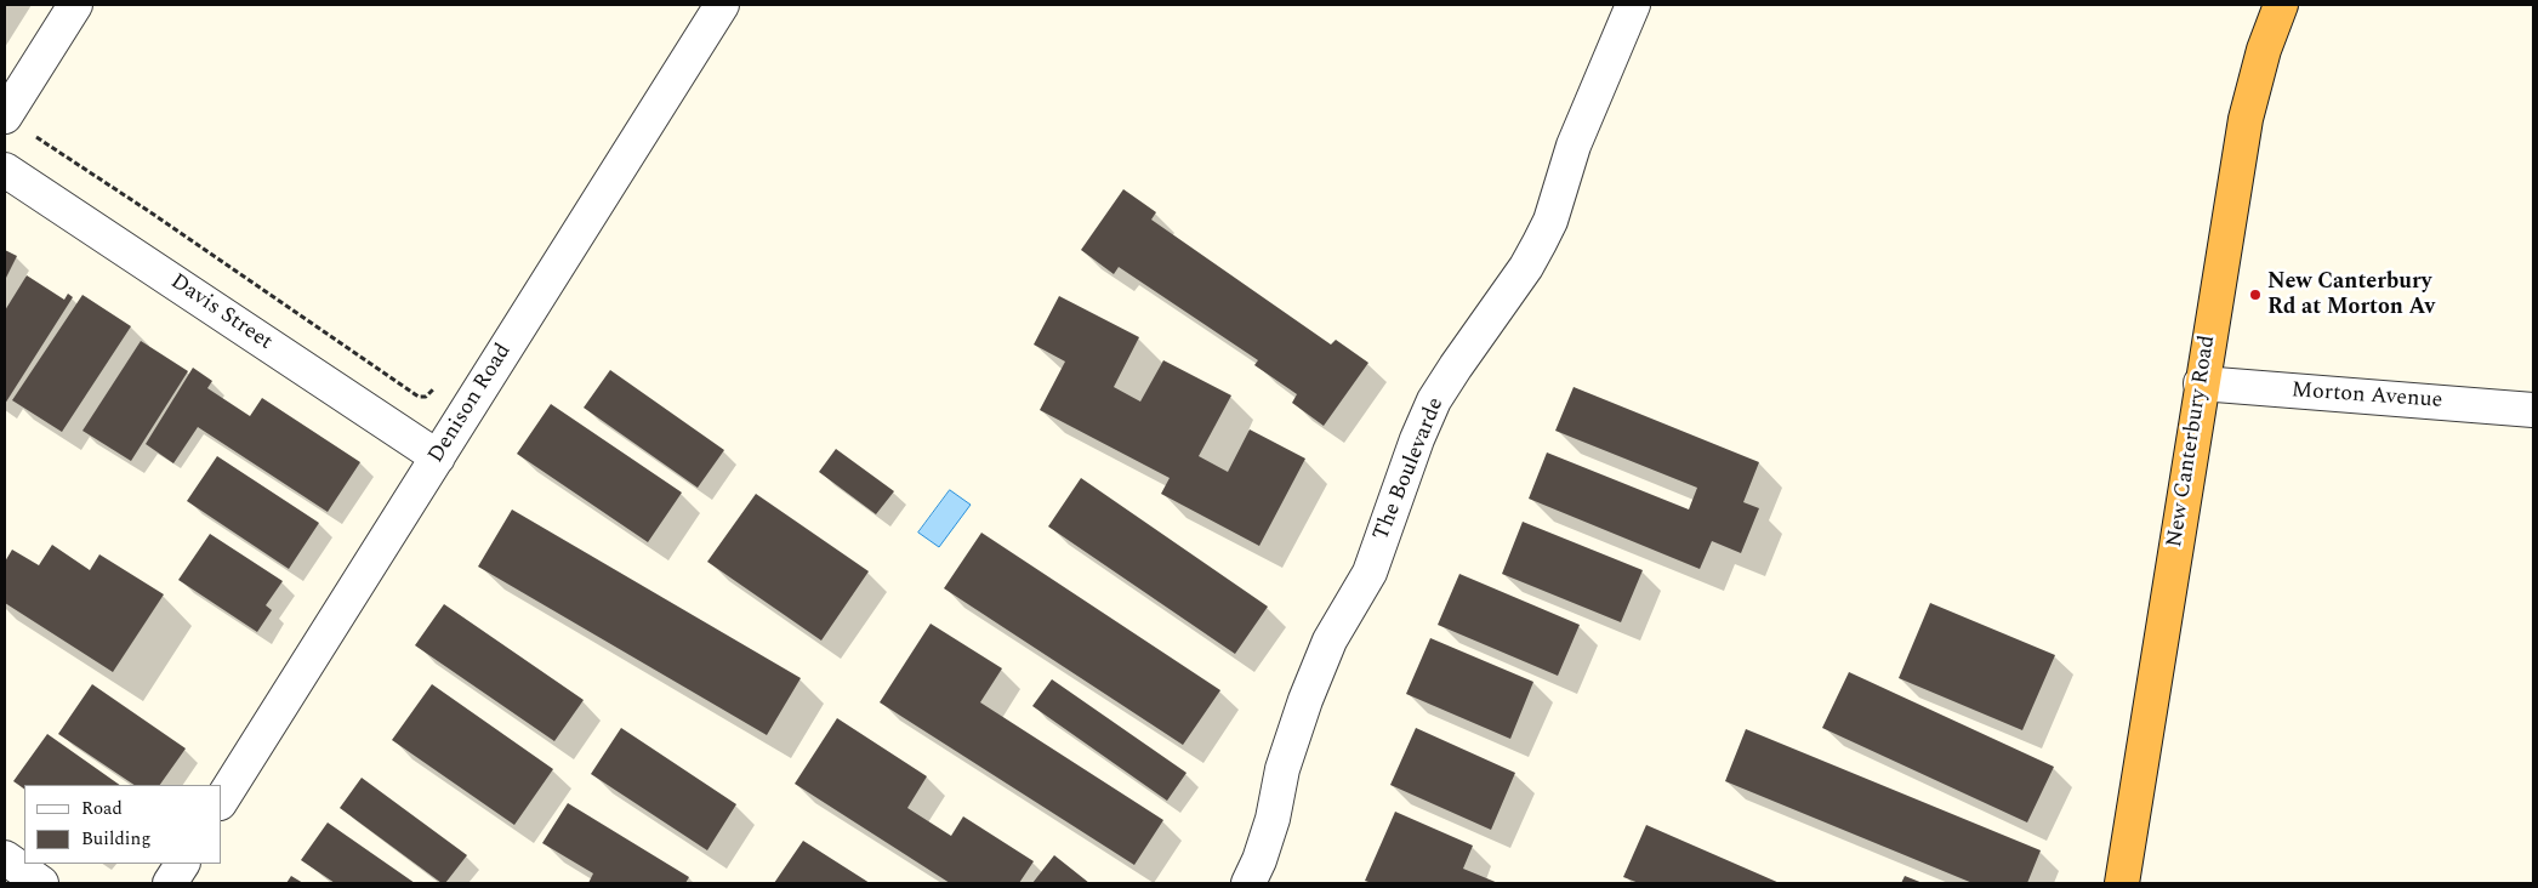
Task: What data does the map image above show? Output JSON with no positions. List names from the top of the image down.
{
  "streets": {
    "highway": ["New Canterbury Road"],
    "street": [
      "Davis Street",
      "Morton Avenue",
      "Denison Road",
      "The Boulevarde"
    ]
  },
  "crossings": [
    ["Davis Street", "Denison Road"],
    ["Morton Avenue", "New Canterbury Road"]
  ],
  "places": ["New Canterbury Rd at Morton Av"],
  "legend": ["Road", "Building"]
}
